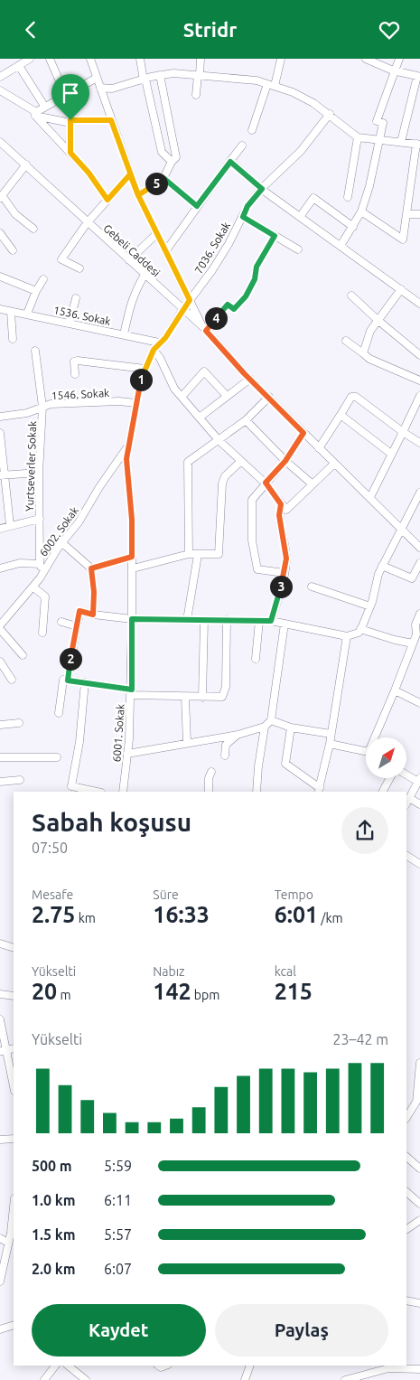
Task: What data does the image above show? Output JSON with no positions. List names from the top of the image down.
{
  "streets": {
    "street": [
      "7036. Sokak",
      "Gebeli Caddesi",
      "1536. Sokak",
      "1546. Sokak",
      "Yurtseverler Sokak",
      "6002. Sokak",
      "6001. Sokak"
    ]
  },
  "crossings": [
    ["7036. Sokak", "Gebeli Caddesi"],
    ["7036. Sokak", "6001. Sokak"],
    ["Gebeli Caddesi", "6001. Sokak"],
    ["1536. Sokak", "6001. Sokak"],
    ["1546. Sokak", "Yurtseverler Sokak"],
    ["1546. Sokak", "6001. Sokak"],
    ["Yurtseverler Sokak", "6002. Sokak"],
    ["6002. Sokak", "6001. Sokak"]
  ],
  "north": "top right",
  "page": {
    "header": "Stridr",
    "pins": [
      "5",
      "4",
      "1",
      "3",
      "2"
    ],
    "heading": ["Sabah koşusu", "07:50"],
    "stats": [
      ["Mesafe", "2.75 km"],
      ["Süre", "16:33"],
      ["Tempo", "6:01 /km"],
      ["Yükselti", "20 m"],
      ["Nabız", "142 bpm"],
      ["kcal", "215"]
    ],
    "chart": ["Yükselti", "23–42 m"],
    "list": [
      {
        "name": "500 m",
        "note": "5:59"
      },
      {
        "name": "1.0 km",
        "note": "6:11"
      },
      {
        "name": "1.5 km",
        "note": "5:57"
      },
      {
        "name": "2.0 km",
        "note": "6:07"
      }
    ],
    "buttons": ["Kaydet", "Paylaş"]
  }
}
